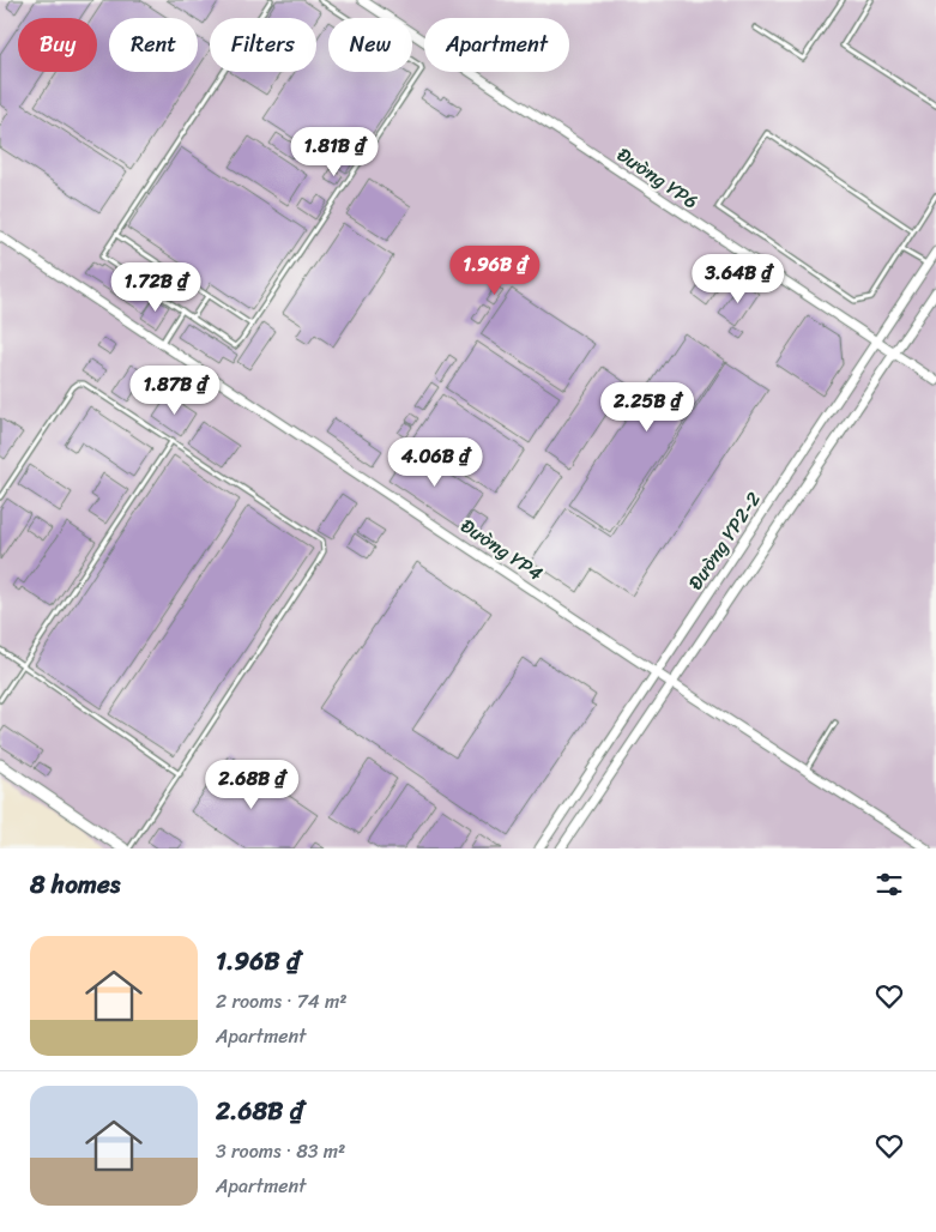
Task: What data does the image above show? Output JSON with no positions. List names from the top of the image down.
{
  "streets": {
    "street": ["Đường YP6", "Đường YP2-2", "Đường YP4"]
  },
  "crossings": [
    ["Đường YP6", "Đường YP2-2"],
    ["Đường YP2-2", "Đường YP4"]
  ],
  "page": {
    "chip": [
      "Buy",
      "Rent",
      "Filters",
      "New",
      "Apartment"
    ],
    "price": [
      "1.81B ₫",
      "1.96B ₫",
      "3.64B ₫",
      "1.72B ₫",
      "1.87B ₫",
      "2.25B ₫",
      "4.06B ₫",
      "2.68B ₫"
    ],
    "heading": "8 homes",
    "list": [
      {
        "name": "1.96B ₫",
        "note": "2 rooms · 74 m² · Apartment"
      },
      {
        "name": "2.68B ₫",
        "note": "3 rooms · 83 m² · Apartment"
      }
    ]
  }
}
